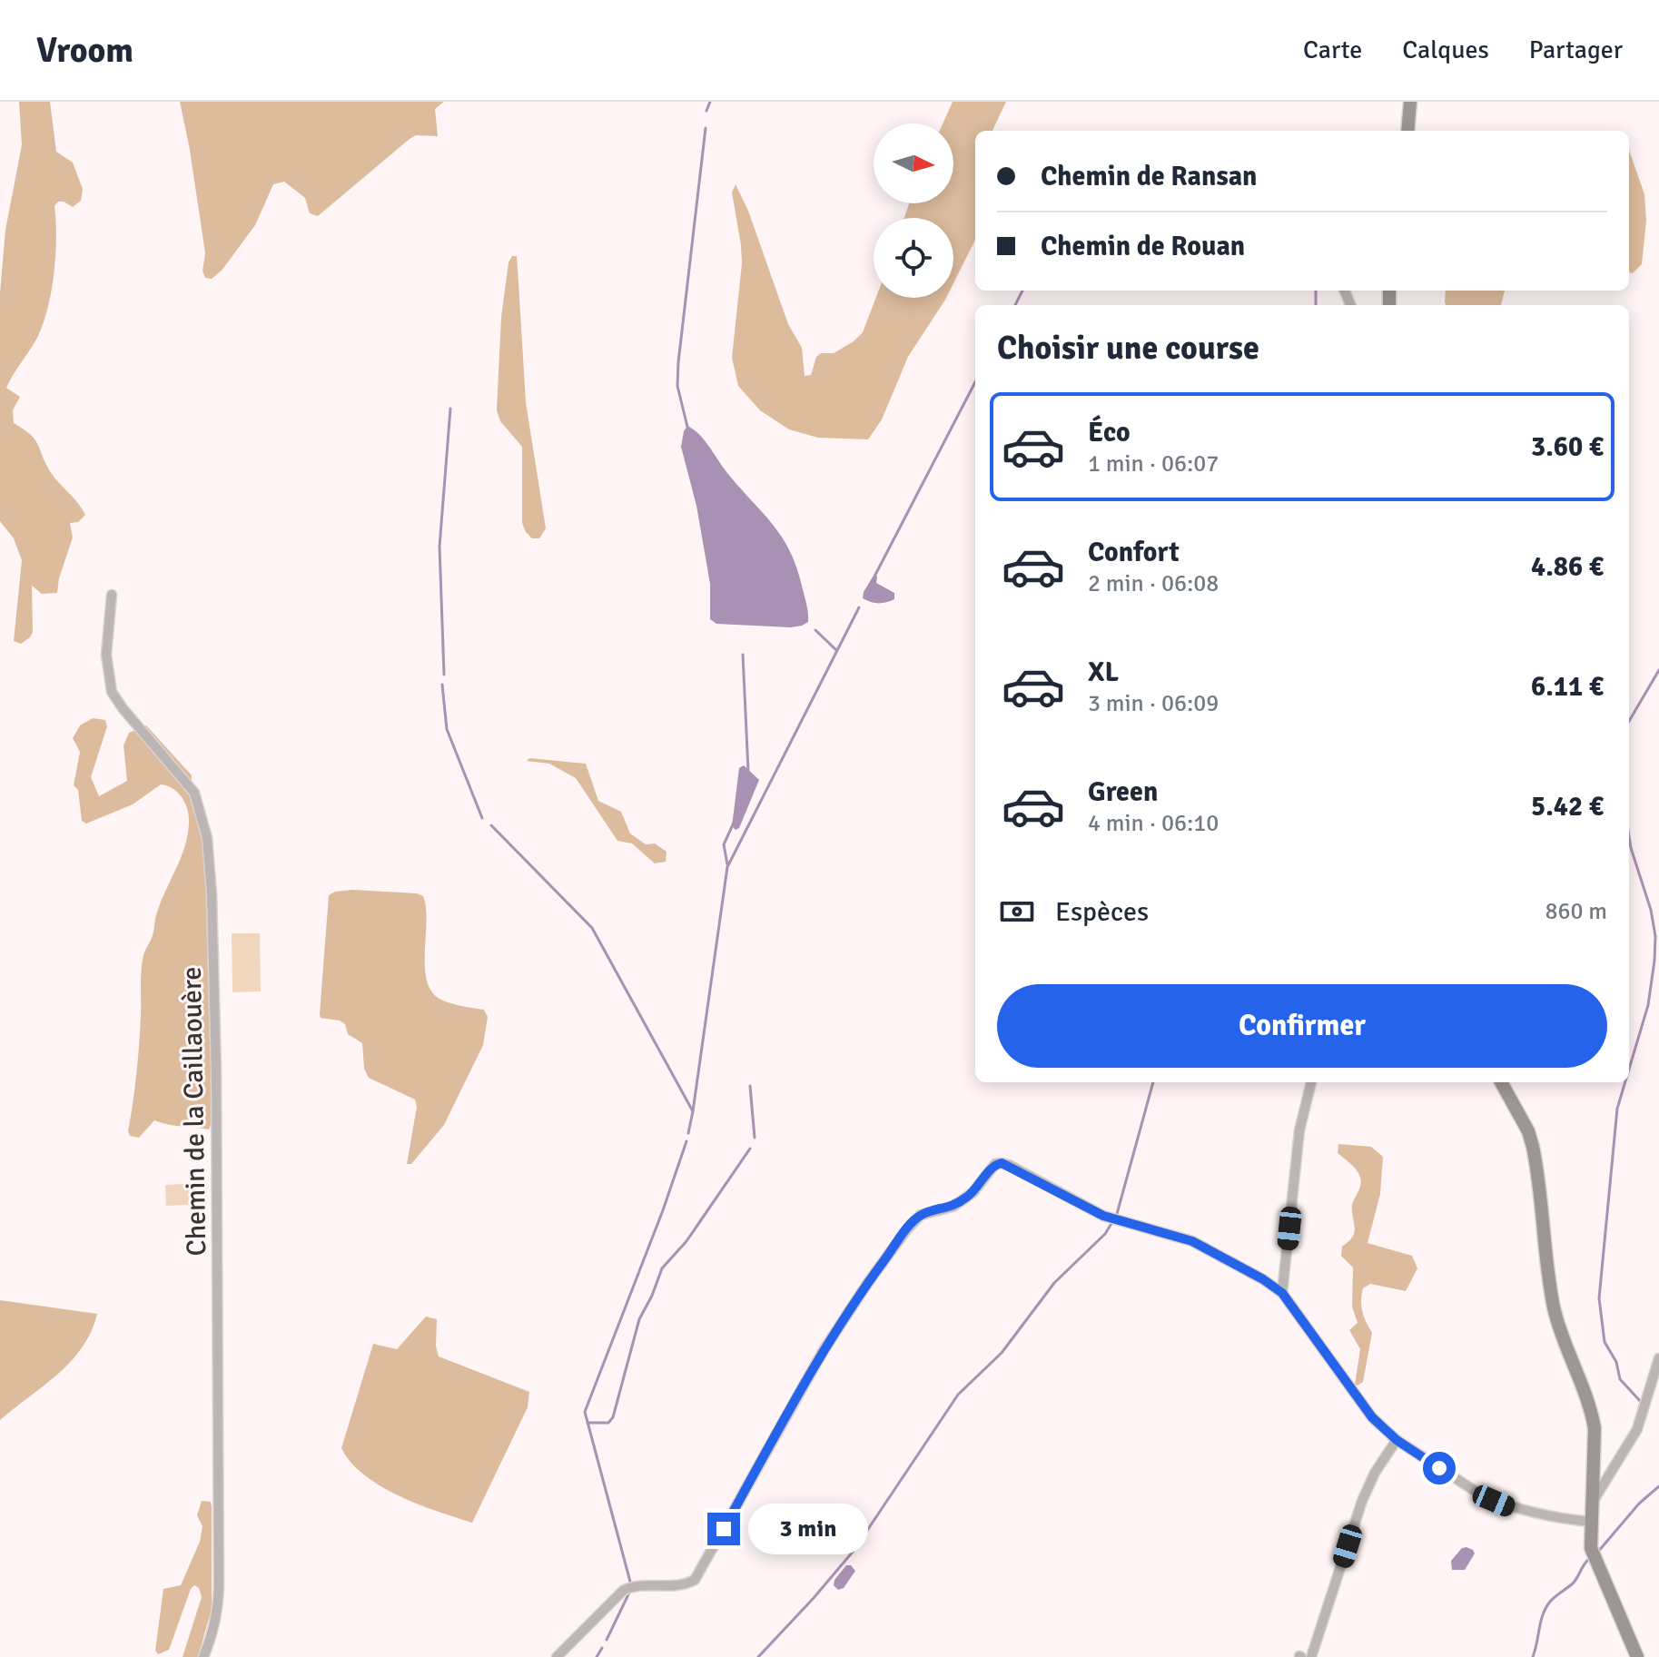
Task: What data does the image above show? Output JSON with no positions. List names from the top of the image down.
{
  "streets": {
    "street": ["Chemin de la Caillaouère"]
  },
  "north": "right",
  "page": {
    "header": "Vroom",
    "nav": ["Carte", "Calques", "Partager"],
    "banner": ["Chemin de Ransan", "Chemin de Rouan"],
    "heading": "Choisir une course",
    "list": [
      {
        "name": "Éco",
        "note": "1 min · 06:07",
        "value": "3.60 €"
      },
      {
        "name": "Confort",
        "note": "2 min · 06:08",
        "value": "4.86 €"
      },
      {
        "name": "XL",
        "note": "3 min · 06:09",
        "value": "6.11 €"
      },
      {
        "name": "Green",
        "note": "4 min · 06:10",
        "value": "5.42 €"
      }
    ],
    "pay": ["Espèces", "860 m"],
    "buttons": "Confirmer",
    "bubble": "3 min"
  }
}
